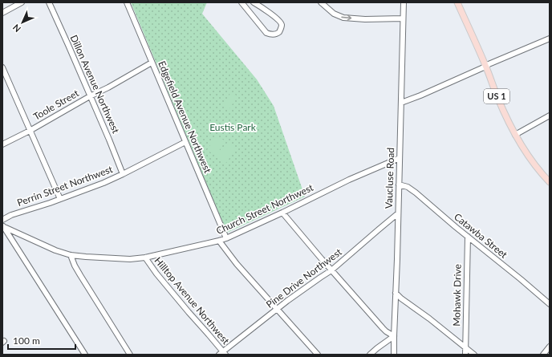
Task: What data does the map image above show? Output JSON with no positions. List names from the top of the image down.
{
  "streets": {
    "main road": ["US 1"],
    "street": [
      "Dillon Avenue Northwest",
      "Toole Street",
      "Edgefield Avenue Northwest",
      "Vaucluse Road",
      "Perrin Street Northwest",
      "Church Street Northwest",
      "Catawba Street",
      "Pine Drive Northwest",
      "Mohawk Drive",
      "Hilltop Avenue Northwest"
    ]
  },
  "crossings": [
    ["Dillon Avenue Northwest", "Toole Street"],
    ["Dillon Avenue Northwest", "Perrin Street Northwest"],
    ["Toole Street", "Edgefield Avenue Northwest"],
    ["Edgefield Avenue Northwest", "Perrin Street Northwest"],
    ["Edgefield Avenue Northwest", "Church Street Northwest"],
    ["Vaucluse Road", "Church Street Northwest"],
    ["Vaucluse Road", "Catawba Street"],
    ["Vaucluse Road", "Pine Drive Northwest"],
    ["Church Street Northwest", "Hilltop Avenue Northwest"],
    ["Catawba Street", "Mohawk Drive"],
    ["Pine Drive Northwest", "Hilltop Avenue Northwest"]
  ],
  "parks": ["Eustis Park"],
  "scale_bar": "100 m",
  "north": "bottom left"
}
